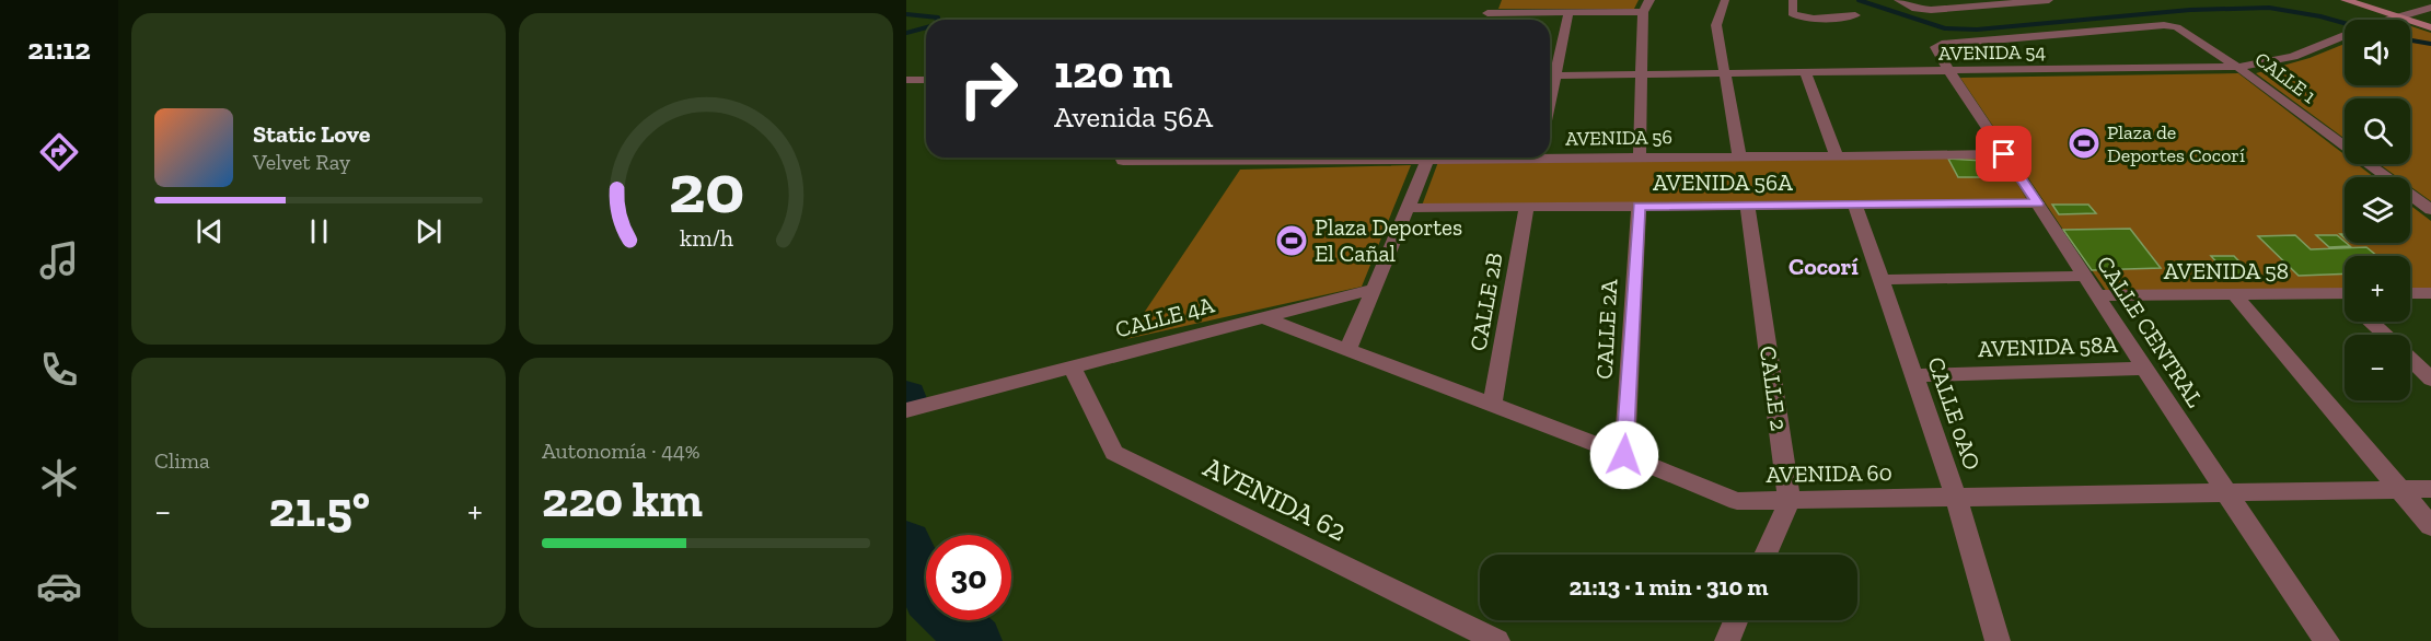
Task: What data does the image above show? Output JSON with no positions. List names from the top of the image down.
{
  "streets": {
    "street": [
      "AVENIDA 54",
      "CALLE 1",
      "AVENIDA 56",
      "AVENIDA 56A",
      "AVENIDA 58",
      "CALLE 2B",
      "CALLE 4A",
      "CALLE 2A",
      "CALLE CENTRAL",
      "AVENIDA 58A",
      "CALLE 2",
      "CALLE 0AO",
      "AVENIDA 60",
      "AVENIDA 62"
    ]
  },
  "crossings": [
    ["AVENIDA 54", "CALLE 1"],
    ["AVENIDA 54", "CALLE CENTRAL"],
    ["CALLE 1", "CALLE CENTRAL"],
    ["AVENIDA 56", "CALLE CENTRAL"],
    ["AVENIDA 56A", "CALLE 2B"],
    ["AVENIDA 56A", "CALLE 2A"],
    ["AVENIDA 56A", "CALLE CENTRAL"],
    ["AVENIDA 56A", "CALLE 2"],
    ["AVENIDA 56A", "CALLE 0AO"],
    ["AVENIDA 58", "CALLE CENTRAL"],
    ["CALLE 2B", "AVENIDA 60"],
    ["CALLE 4A", "AVENIDA 60"],
    ["CALLE 4A", "AVENIDA 62"],
    ["CALLE 2A", "AVENIDA 60"],
    ["CALLE CENTRAL", "AVENIDA 58A"],
    ["CALLE CENTRAL", "AVENIDA 60"],
    ["AVENIDA 58A", "CALLE 0AO"],
    ["CALLE 2", "AVENIDA 60"],
    ["CALLE 0AO", "AVENIDA 60"]
  ],
  "districts": ["Cocorí"],
  "places": {
    "sports": ["Plaza de Deportes Cocorí", "Plaza Deportes El Cañal"]
  },
  "page": {
    "tabs": "21:12",
    "map_buttons": ["+", "−"],
    "turn": ["120 m", "Avenida 56A"],
    "song": ["Static Love", "Velvet Ray"],
    "tile": [
      "Clima",
      ["Autonomía · 44%", "220 km"]
    ],
    "heat": ["−", "21.5°", "+"],
    "limit": "30",
    "trip": "21:13 · 1 min · 310 m",
    "gauge": ["20", "km/h"]
  }
}
